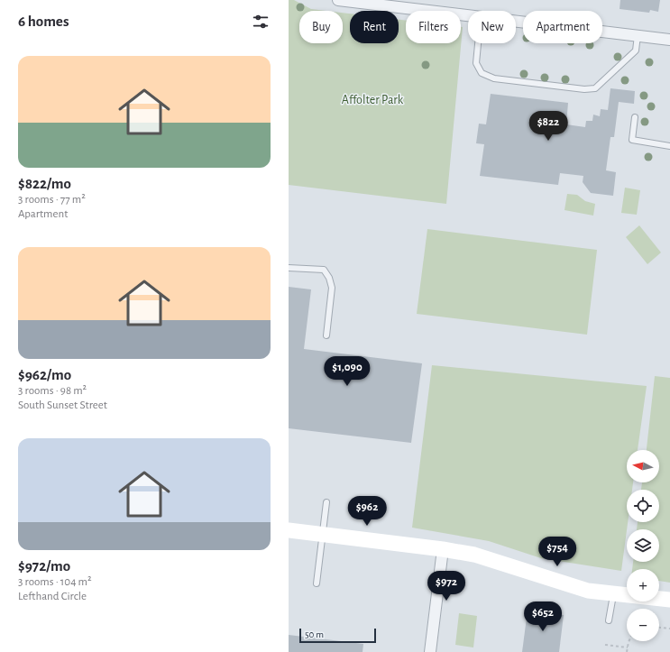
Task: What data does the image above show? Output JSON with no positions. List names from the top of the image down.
{
  "parks": ["Affolter Park"],
  "scale_bar": "50 m",
  "north": "left",
  "page": {
    "heading": "6 homes",
    "chip": [
      "Buy",
      "Rent",
      "Filters",
      "New",
      "Apartment"
    ],
    "list": [
      {
        "name": "$822/mo",
        "note": "3 rooms · 77 m² · Apartment"
      },
      {
        "name": "$962/mo",
        "note": "3 rooms · 98 m² · South Sunset Street"
      },
      {
        "name": "$972/mo",
        "note": "3 rooms · 104 m² · Lefthand Circle"
      }
    ],
    "price": [
      "$822",
      "$1,090",
      "$962",
      "$754",
      "$972",
      "$652"
    ],
    "map_buttons": ["+", "−"],
    "scale": "50 m"
  }
}
